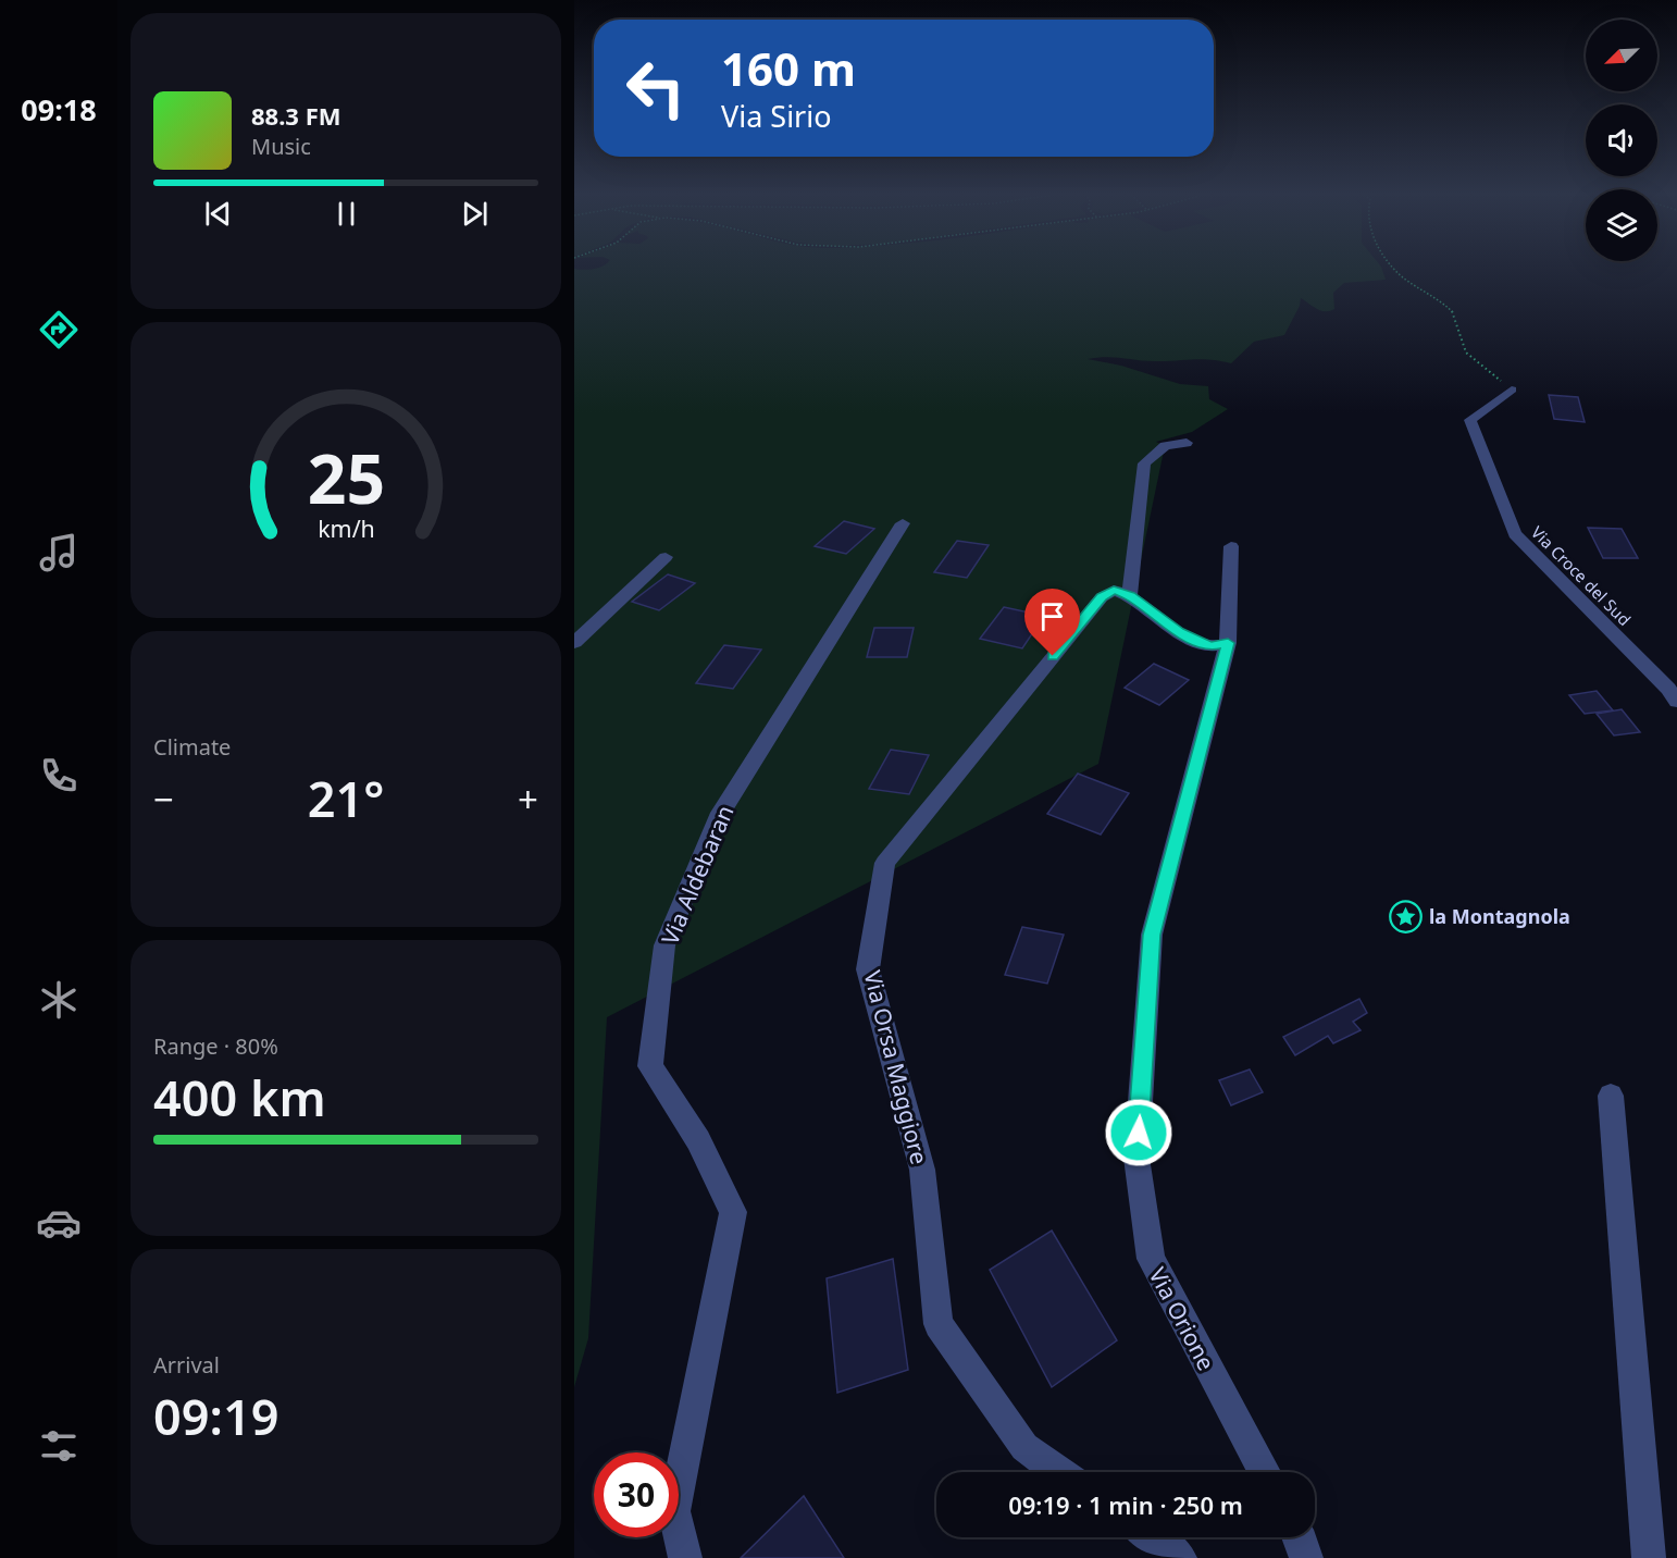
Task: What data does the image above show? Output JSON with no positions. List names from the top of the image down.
{
  "streets": {
    "street": [
      "Via Croce del Sud",
      "Via Aldebaran",
      "Via Orsa Maggiore",
      "Via Orione"
    ]
  },
  "places": {
    "place": ["la Montagnola"]
  },
  "north": "bottom left",
  "page": {
    "tabs": "09:18",
    "turn": ["160 m", "Via Sirio"],
    "song": ["88.3 FM", "Music"],
    "tile": [
      "Climate",
      ["Range · 80%", "400 km"],
      ["Arrival", "09:19"]
    ],
    "heat": ["−", "21°", "+"],
    "limit": "30",
    "trip": "09:19 · 1 min · 250 m",
    "gauge": ["25", "km/h"]
  }
}
